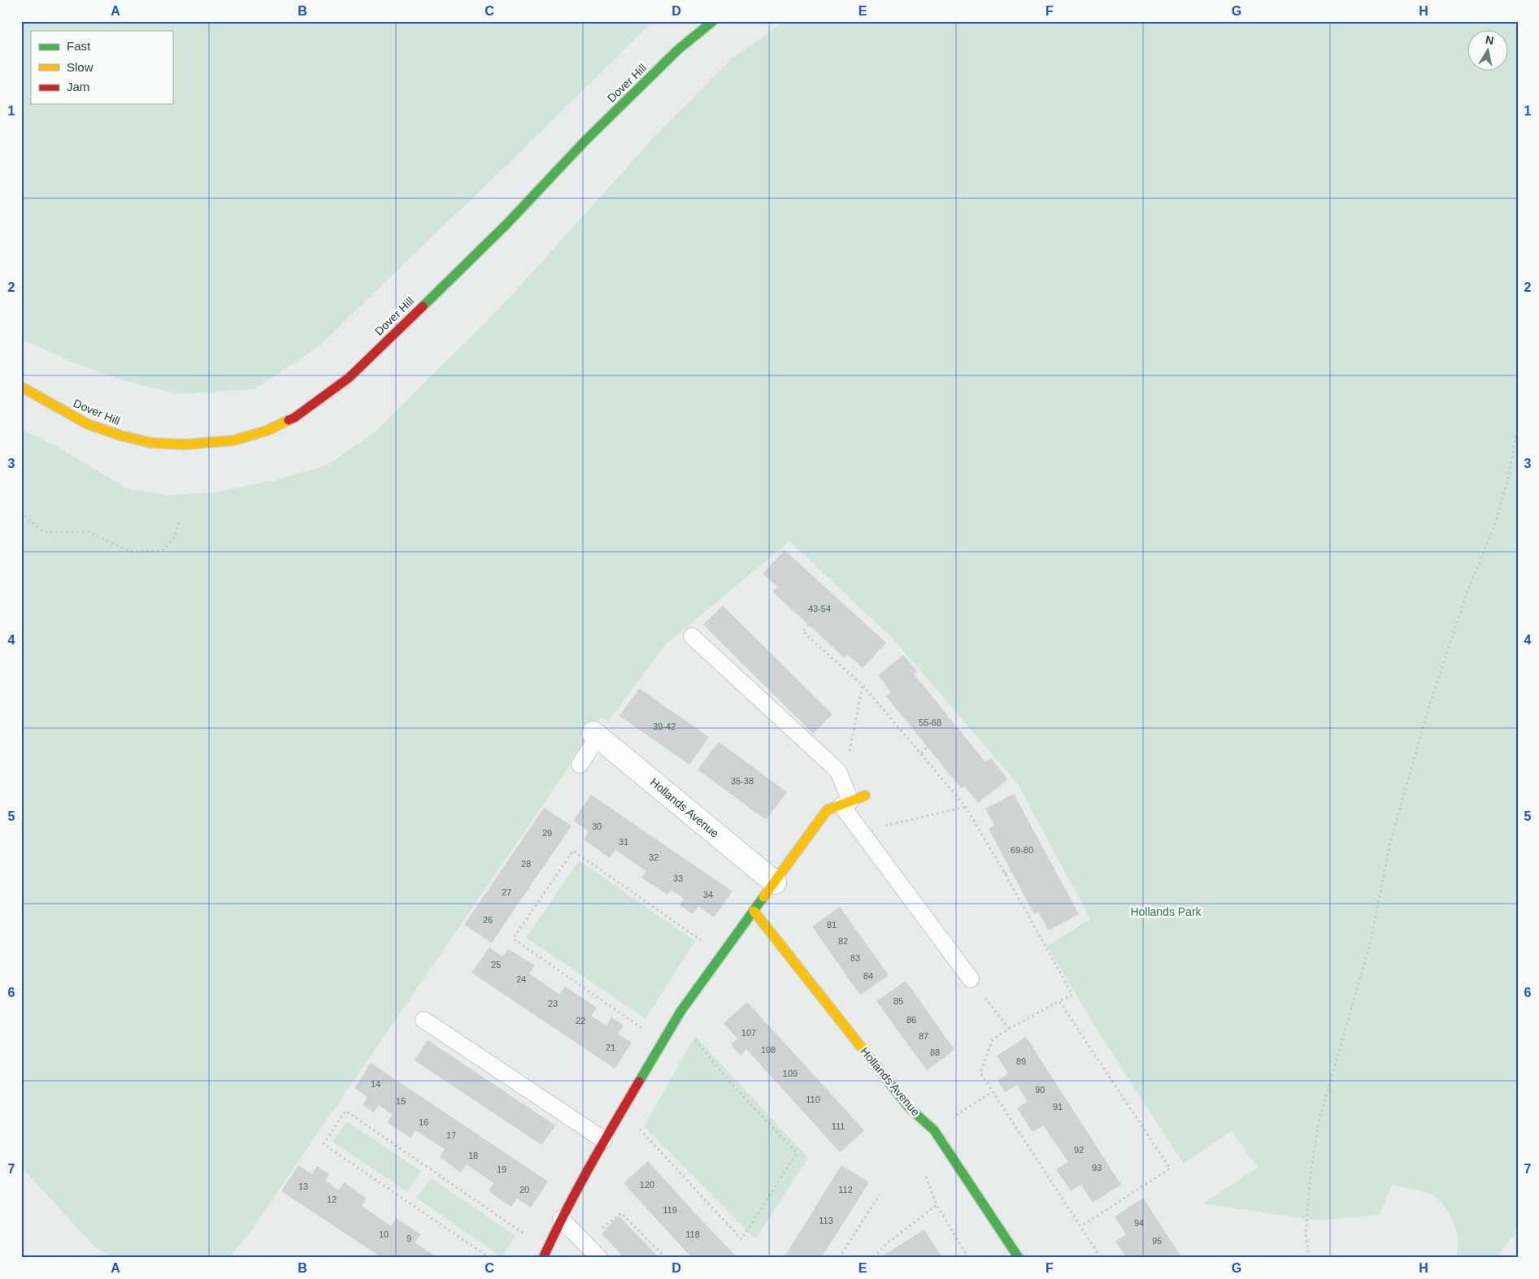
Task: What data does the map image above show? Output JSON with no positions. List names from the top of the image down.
{
  "streets": {
    "street": ["Dover Hill", "Hollands Avenue"]
  },
  "parks": ["Hollands Park"],
  "house_numbers": [
    "43-54",
    "55-68",
    "39-42",
    "35-38",
    "30",
    "29",
    "31",
    "69-80",
    "32",
    "28",
    "33",
    "27",
    "34",
    "26",
    "81",
    "82",
    "83",
    "25",
    "84",
    "24",
    "85",
    "23",
    "86",
    "22",
    "107",
    "87",
    "21",
    "108",
    "88",
    "89",
    "109",
    "14",
    "90",
    "110",
    "15",
    "91",
    "16",
    "111",
    "17",
    "92",
    "18",
    "93",
    "19",
    "120",
    "13",
    "20",
    "112",
    "12",
    "119",
    "113",
    "94",
    "10",
    "118",
    "9",
    "95"
  ],
  "legend": ["Fast", "Slow", "Jam"],
  "north": "top",
  "grid": {
    "columns": [
      "A",
      "B",
      "C",
      "D",
      "E",
      "F",
      "G",
      "H"
    ],
    "rows": [
      "1",
      "2",
      "3",
      "4",
      "5",
      "6",
      "7"
    ]
  }
}
